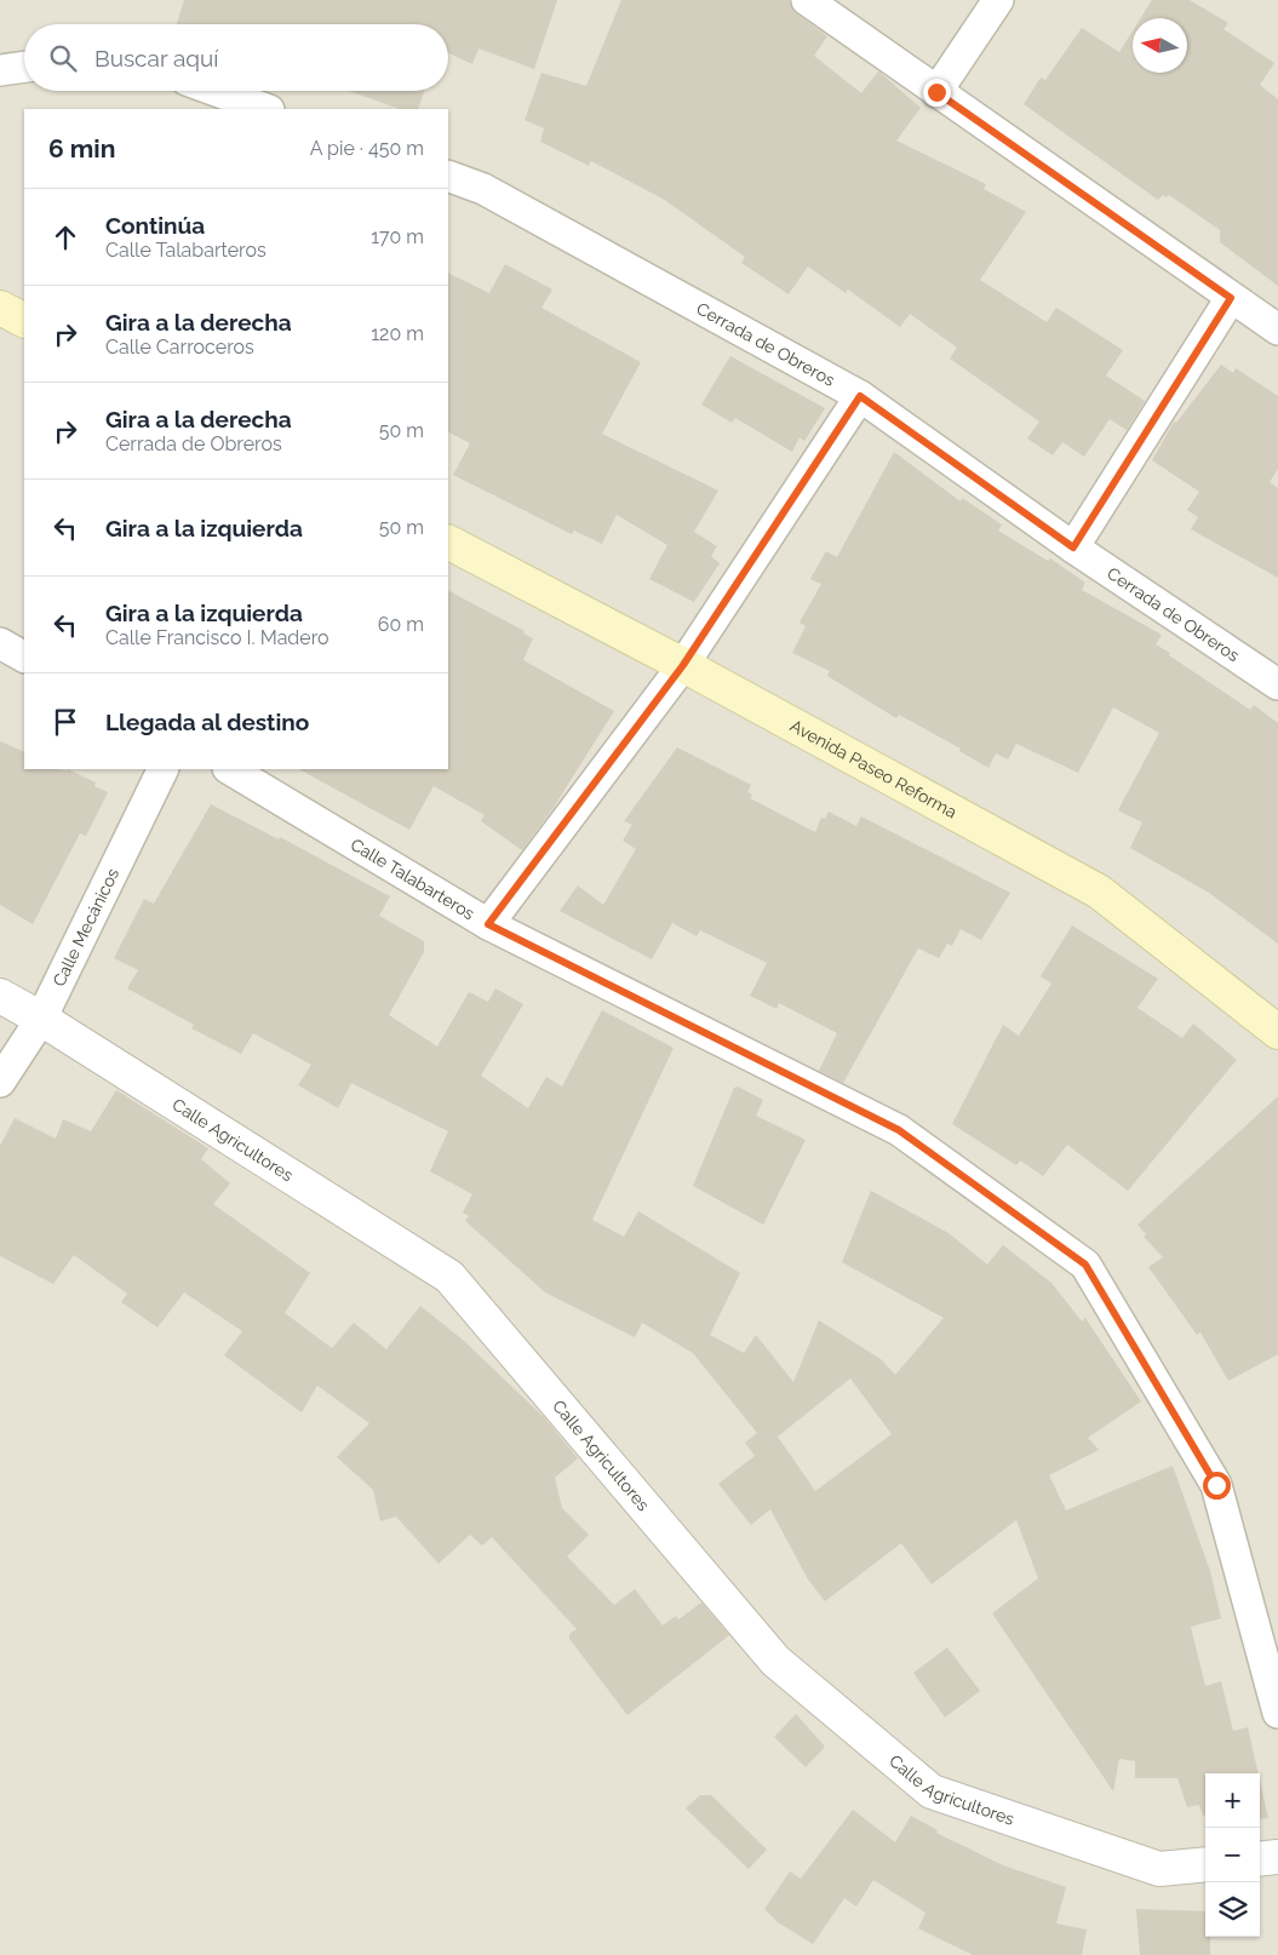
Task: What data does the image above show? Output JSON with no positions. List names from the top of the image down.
{
  "streets": {
    "main road": ["Avenida Paseo Reforma"],
    "street": [
      "Cerrada de Obreros",
      "Calle Talabarteros",
      "Calle Mecánicos",
      "Calle Agricultores"
    ]
  },
  "crossings": [
    ["Calle Mecánicos", "Calle Agricultores"]
  ],
  "north": "left",
  "page": {
    "search": "Buscar aquí",
    "heading": ["6 min", "A pie · 450 m"],
    "list": [
      ["Continúa", "Calle Talabarteros", "170 m"],
      ["Gira a la derecha", "Calle Carroceros", "120 m"],
      ["Gira a la derecha", "Cerrada de Obreros", "50 m"],
      ["Gira a la izquierda", "50 m"],
      ["Gira a la izquierda", "Calle Francisco I. Madero", "60 m"],
      "Llegada al destino"
    ],
    "map_buttons": ["+", "−"]
  }
}
